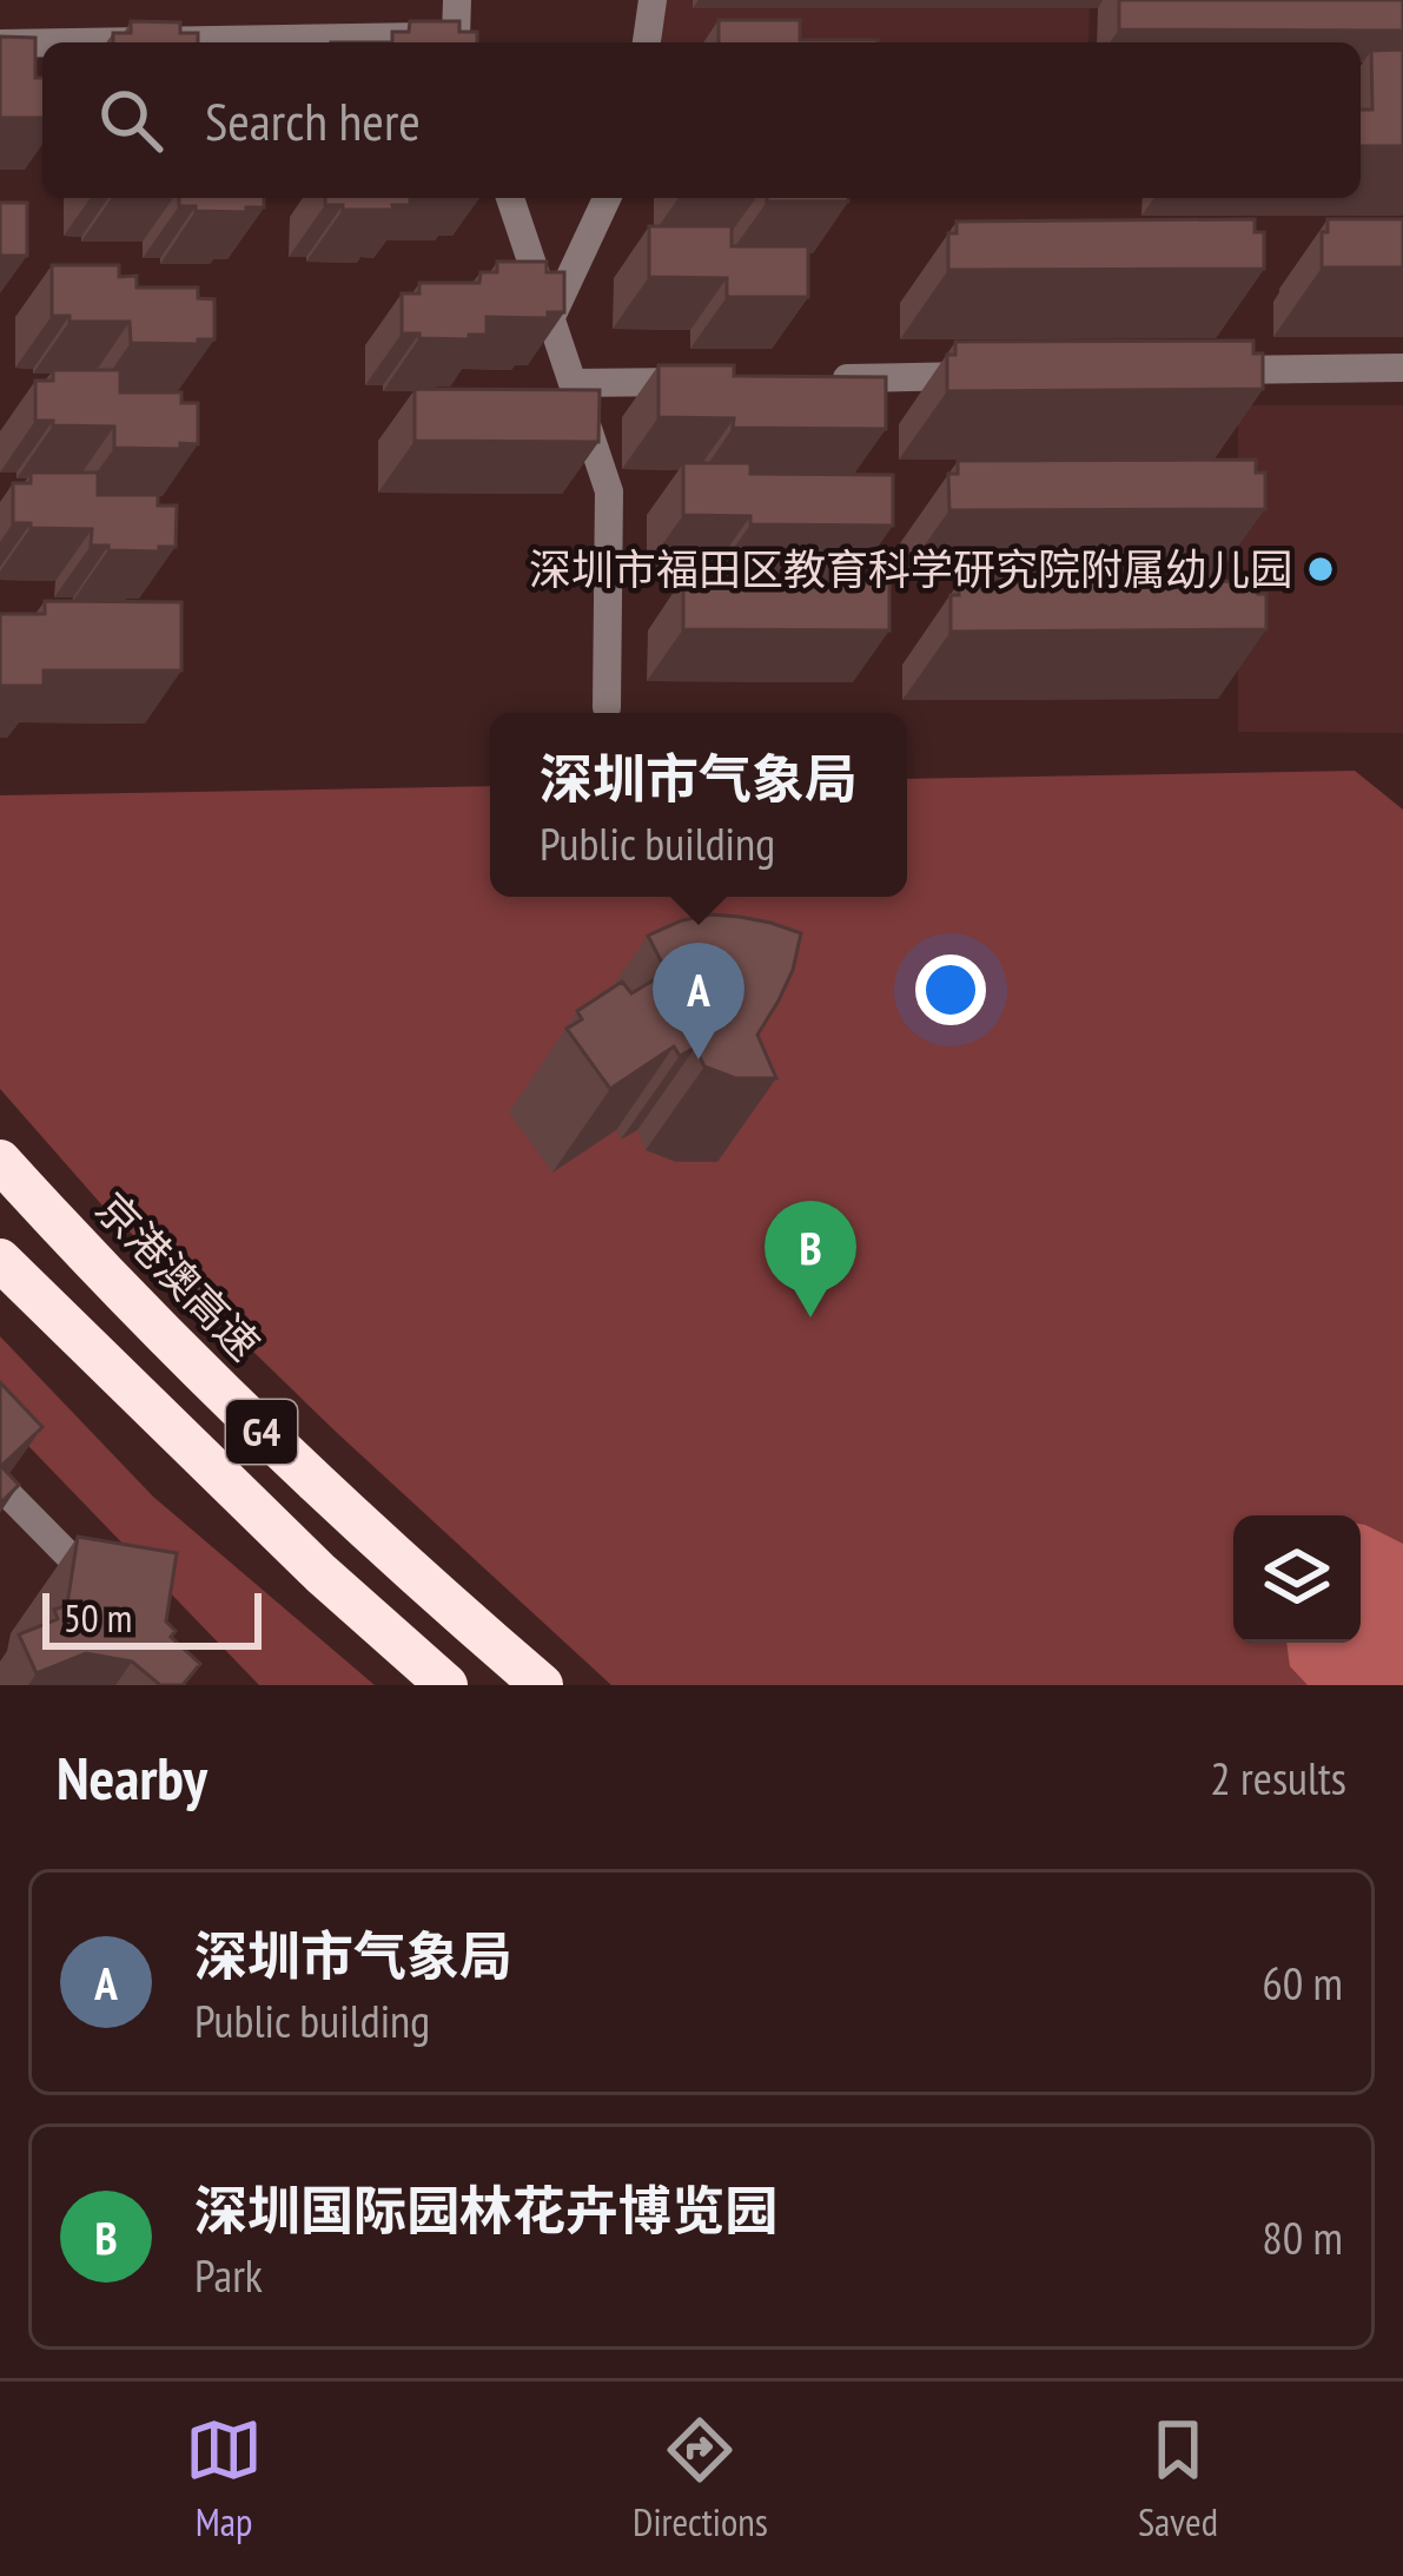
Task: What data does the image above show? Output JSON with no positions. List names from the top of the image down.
{
  "streets": {
    "highway": ["京港澳高速", "G4"]
  },
  "places": ["深圳市福田区教育科学研究院附属幼儿园"],
  "scale_bar": "50 m",
  "page": {
    "search": "Search here",
    "popup": ["深圳市气象局", "Public building"],
    "pins": ["A", "B"],
    "scale": "50 m",
    "heading": ["Nearby", "2 results"],
    "list": [
      {
        "mark": "A",
        "name": "深圳市气象局",
        "note": "Public building",
        "value": "60 m"
      },
      {
        "mark": "B",
        "name": "深圳国际园林花卉博览园",
        "note": "Park",
        "value": "80 m"
      }
    ],
    "nav": ["Map", "Directions", "Saved"]
  }
}
